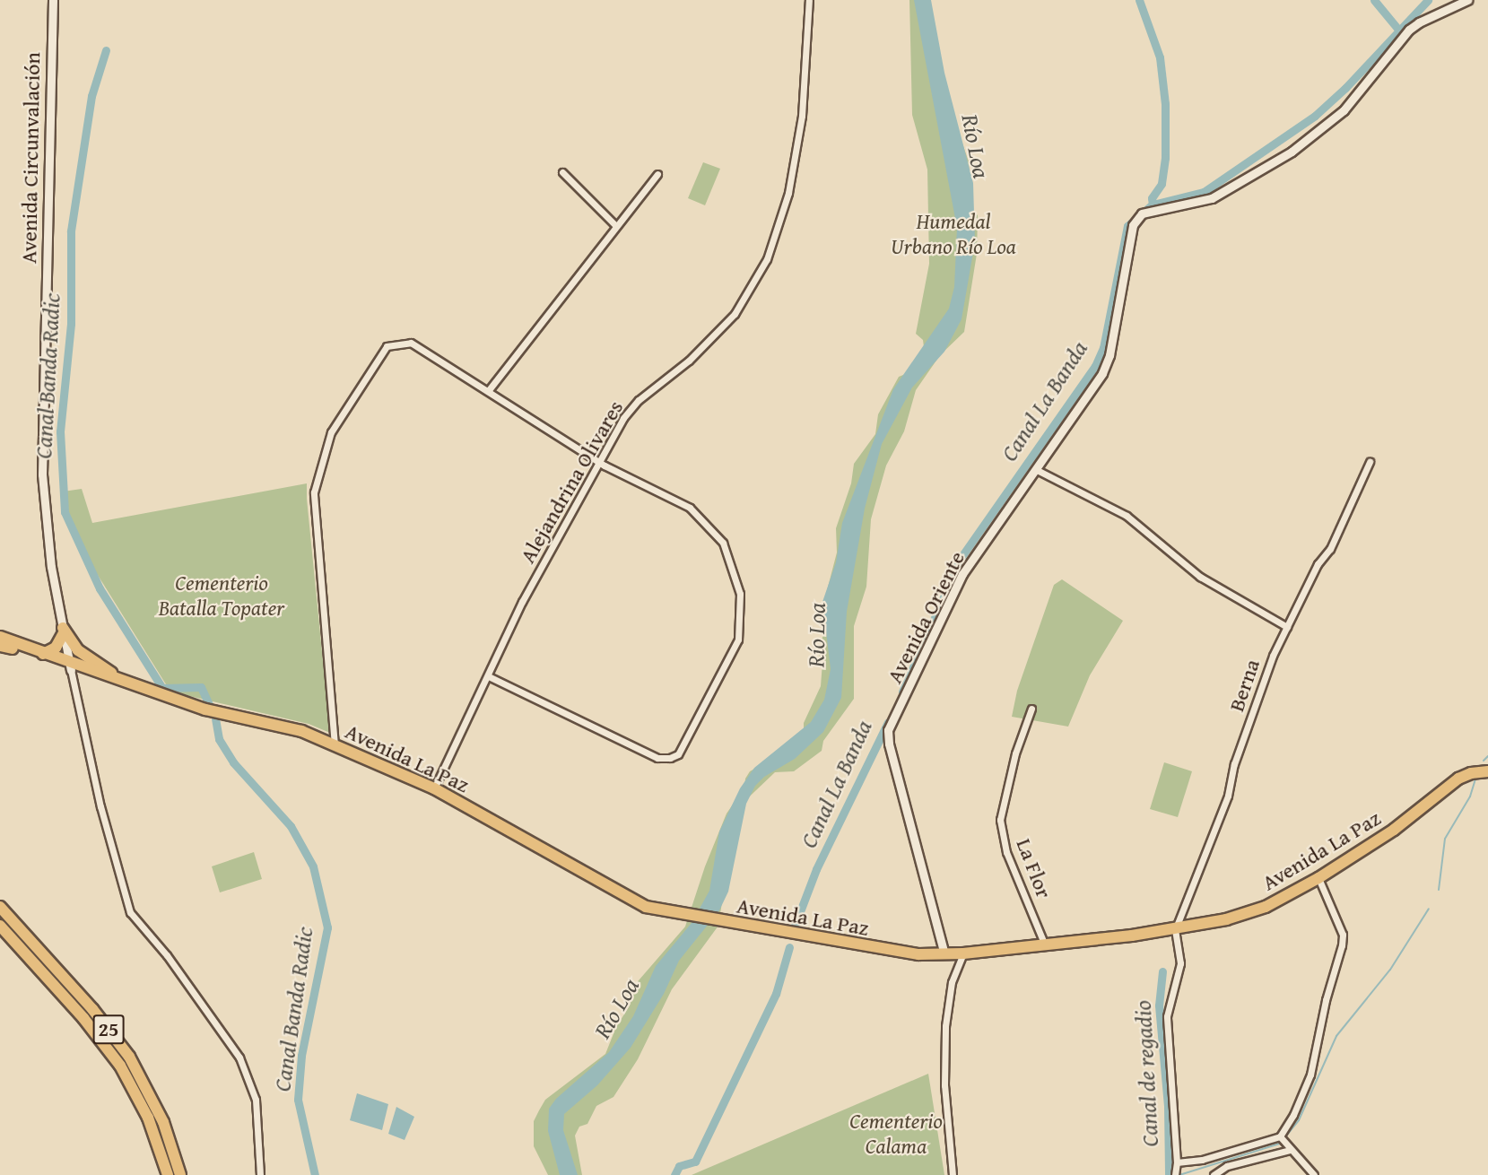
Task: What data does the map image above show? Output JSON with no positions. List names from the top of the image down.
{
  "streets": {
    "main road": ["Avenida La Paz", "25"],
    "street": [
      "Avenida Circunvalación",
      "Alejandrina Olivares",
      "Avenida Oriente",
      "Berna",
      "La Flor"
    ]
  },
  "crossings": [
    ["Avenida Circunvalación", "Avenida La Paz"],
    ["Alejandrina Olivares", "Avenida La Paz"],
    ["Avenida Oriente", "Avenida La Paz"],
    ["Berna", "Avenida La Paz"],
    ["Avenida La Paz", "La Flor"]
  ],
  "water": [
    "Río Loa",
    "Canal Banda Radic",
    "Canal La Banda",
    "Canal de regadio"
  ],
  "parks": ["Humedal Urbano Río Loa", "Cementerio Batalla Topater", "Cementerio Calama"]
}
